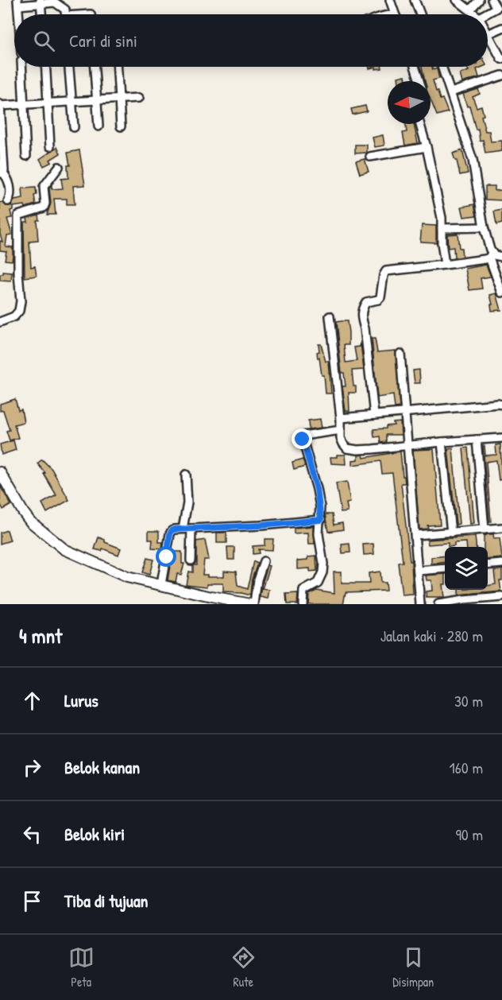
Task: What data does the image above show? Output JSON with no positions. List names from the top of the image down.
{
  "north": "left",
  "page": {
    "search": "Cari di sini",
    "heading": ["4 mnt", "Jalan kaki · 280 m"],
    "list": [
      ["Lurus", "30 m"],
      ["Belok kanan", "160 m"],
      ["Belok kiri", "90 m"],
      "Tiba di tujuan"
    ],
    "nav": ["Peta", "Rute", "Disimpan"]
  }
}
